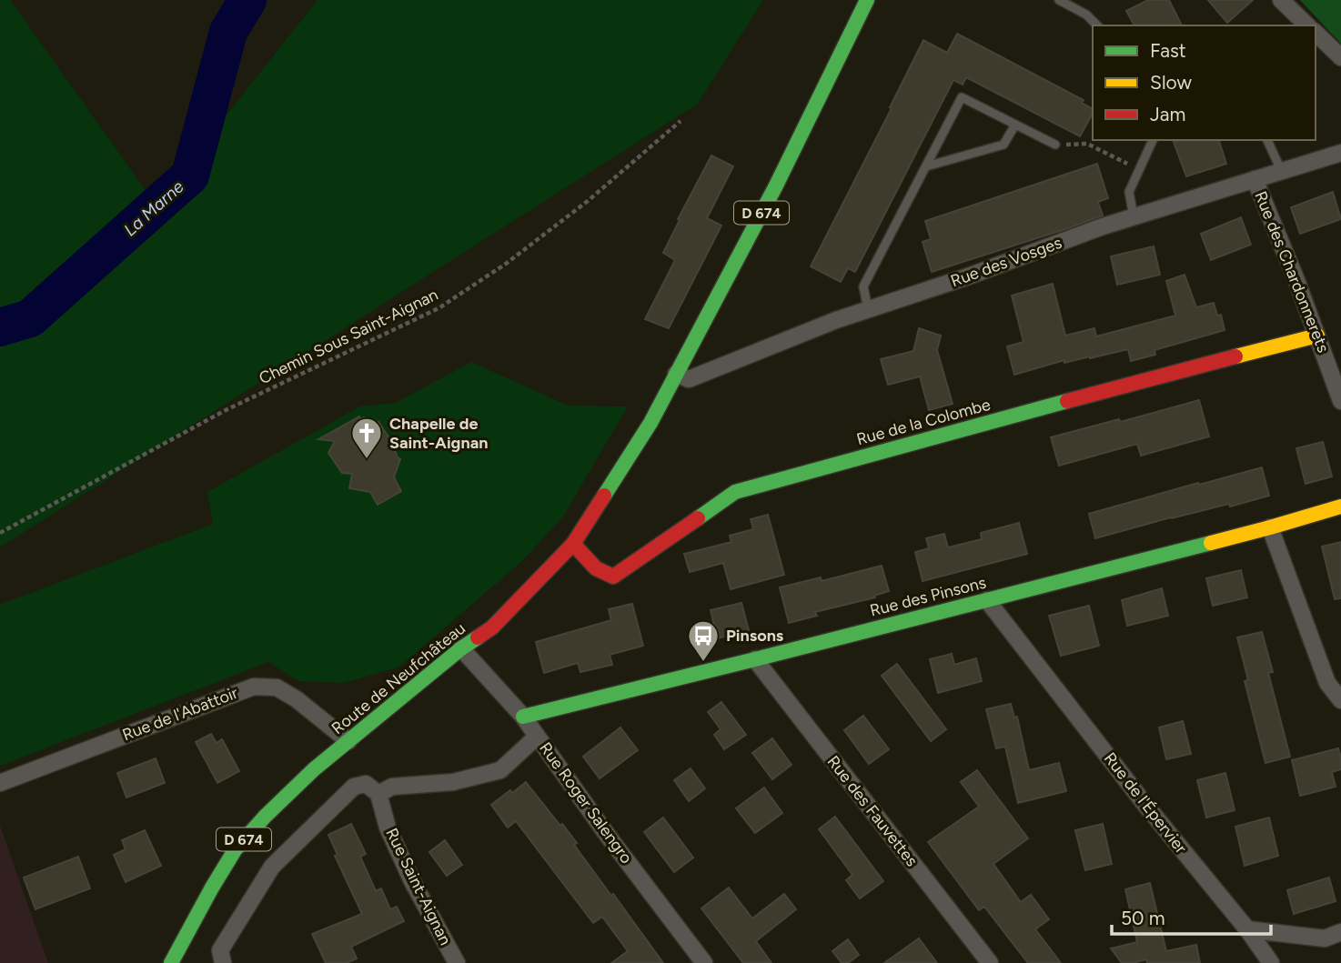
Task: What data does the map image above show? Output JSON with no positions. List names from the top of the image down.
{
  "streets": {
    "street": [
      "D 674",
      "Rue des Vosges",
      "Rue des Chardonnerets",
      "Rue de la Colombe",
      "Rue des Pinsons",
      "Route de Neufchâteau",
      "Rue de l'Abattoir",
      "Rue Roger Salengro",
      "Rue de l'Épervier",
      "Rue des Fauvettes",
      "Rue Saint-Aignan"
    ],
    "path": ["Chemin Sous Saint-Aignan"]
  },
  "crossings": [
    ["D 674", "Rue des Vosges"],
    ["D 674", "Route de Neufchâteau"],
    ["Rue des Vosges", "Rue des Chardonnerets"],
    ["Rue des Vosges", "Route de Neufchâteau"],
    ["Rue des Chardonnerets", "Rue de la Colombe"],
    ["Rue de la Colombe", "Route de Neufchâteau"],
    ["Rue des Pinsons", "Rue Roger Salengro"],
    ["Rue des Pinsons", "Rue de l'Épervier"],
    ["Rue des Pinsons", "Rue des Fauvettes"],
    ["Route de Neufchâteau", "Rue de l'Abattoir"],
    ["Route de Neufchâteau", "Rue Roger Salengro"]
  ],
  "water": ["La Marne"],
  "places": {
    "church": ["Chapelle de Saint-Aignan"],
    "bus stop": ["Pinsons"]
  },
  "legend": ["Fast", "Slow", "Jam"],
  "scale_bar": "50 m"
}
